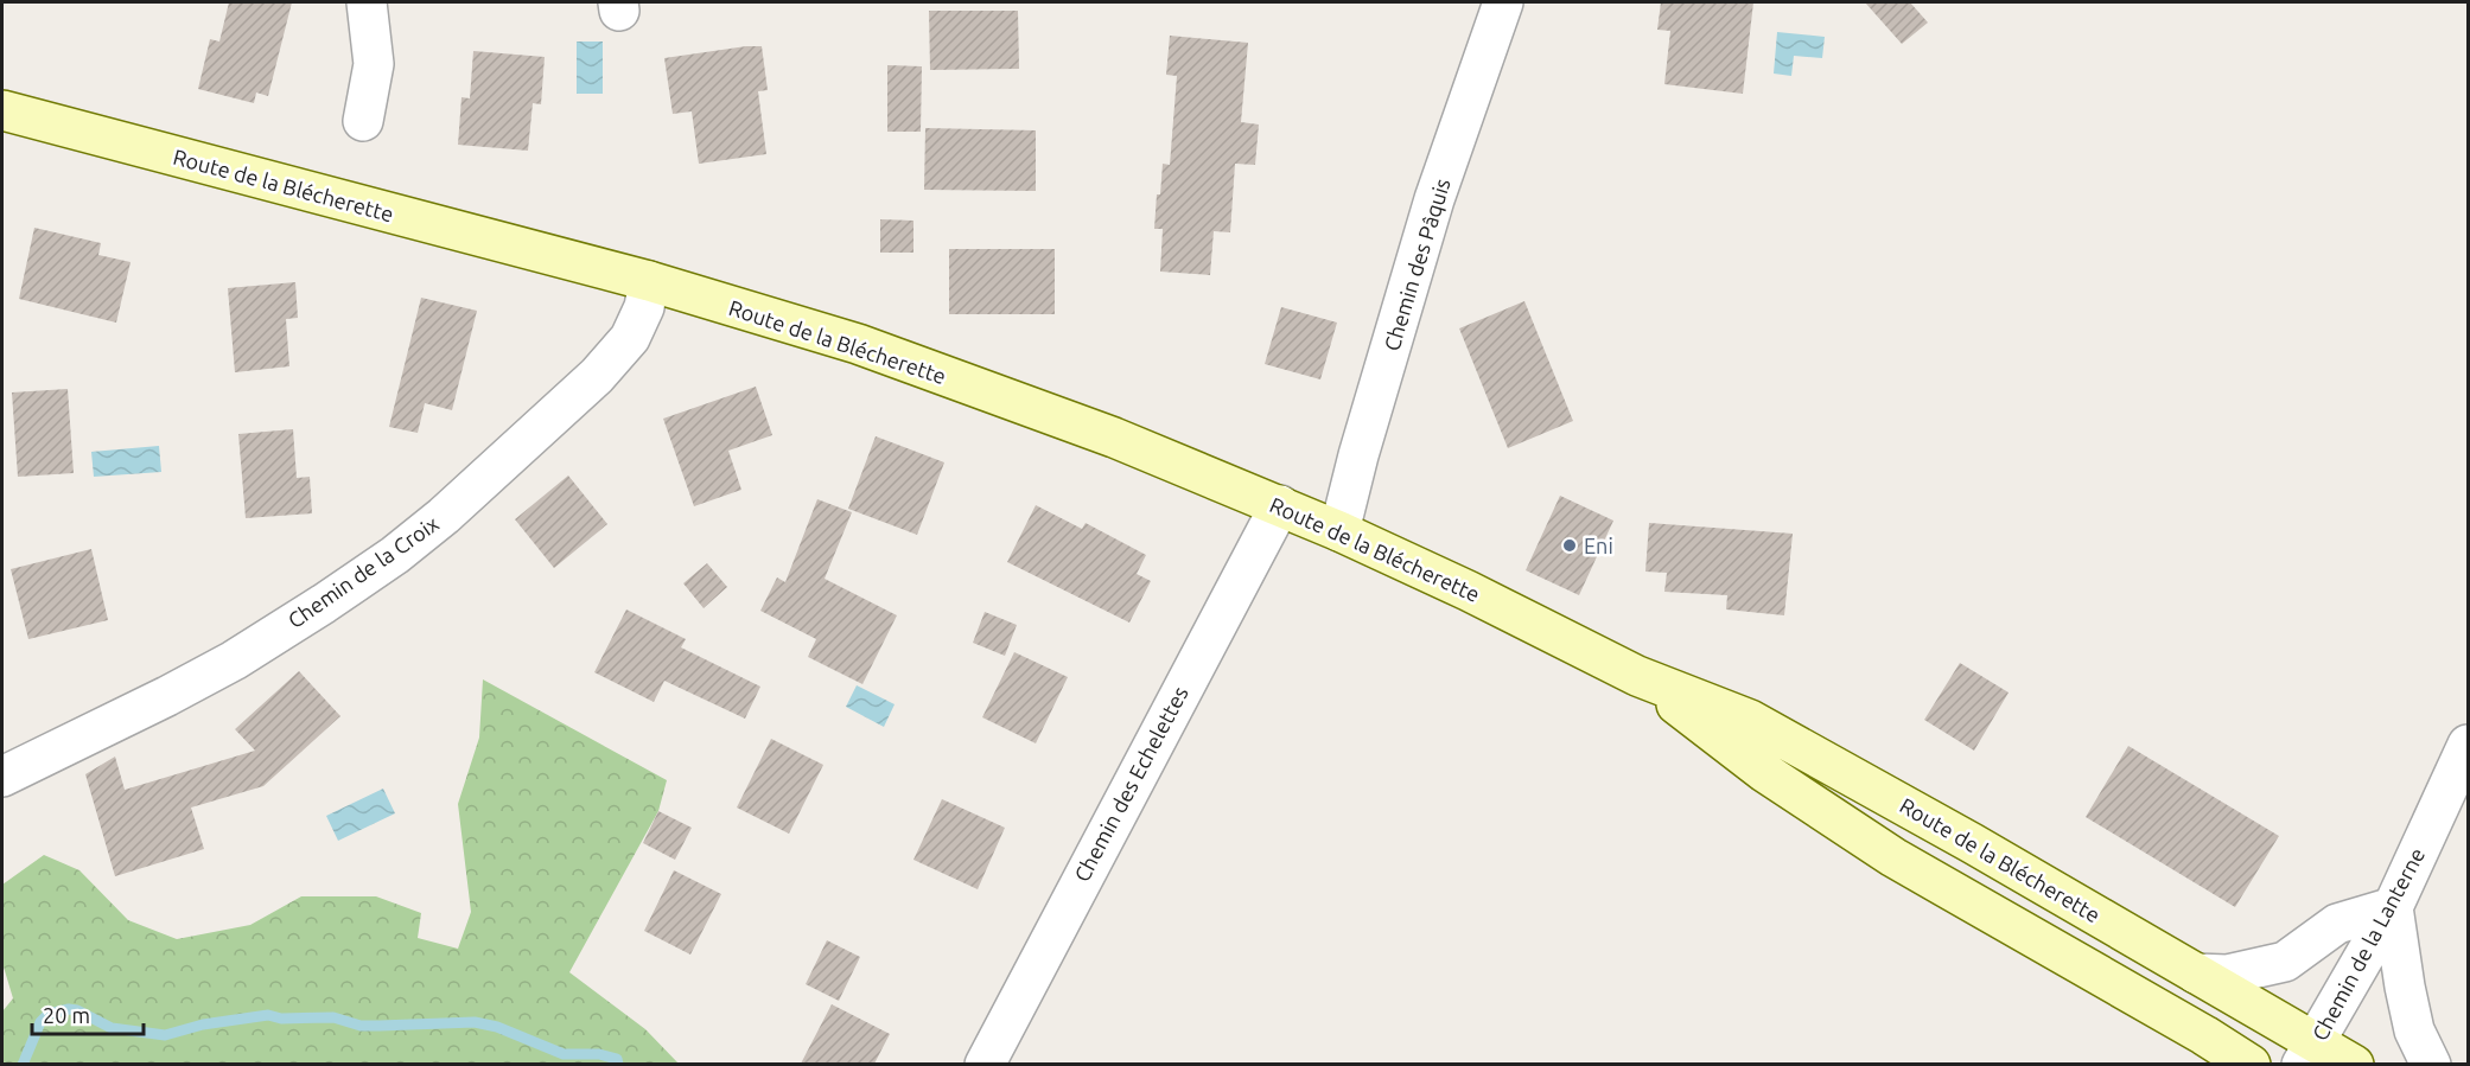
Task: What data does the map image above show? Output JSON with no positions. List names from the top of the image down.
{
  "streets": {
    "main road": ["Route de la Blécherette"],
    "street": [
      "Chemin des Pâquis",
      "Chemin de la Croix",
      "Chemin des Echelettes",
      "Chemin de la Lanterne"
    ]
  },
  "crossings": [
    ["Route de la Blécherette", "Chemin des Pâquis"],
    ["Route de la Blécherette", "Chemin de la Croix"],
    ["Route de la Blécherette", "Chemin des Echelettes"],
    ["Route de la Blécherette", "Chemin de la Lanterne"]
  ],
  "places": ["Eni"],
  "scale_bar": "20 m"
}
